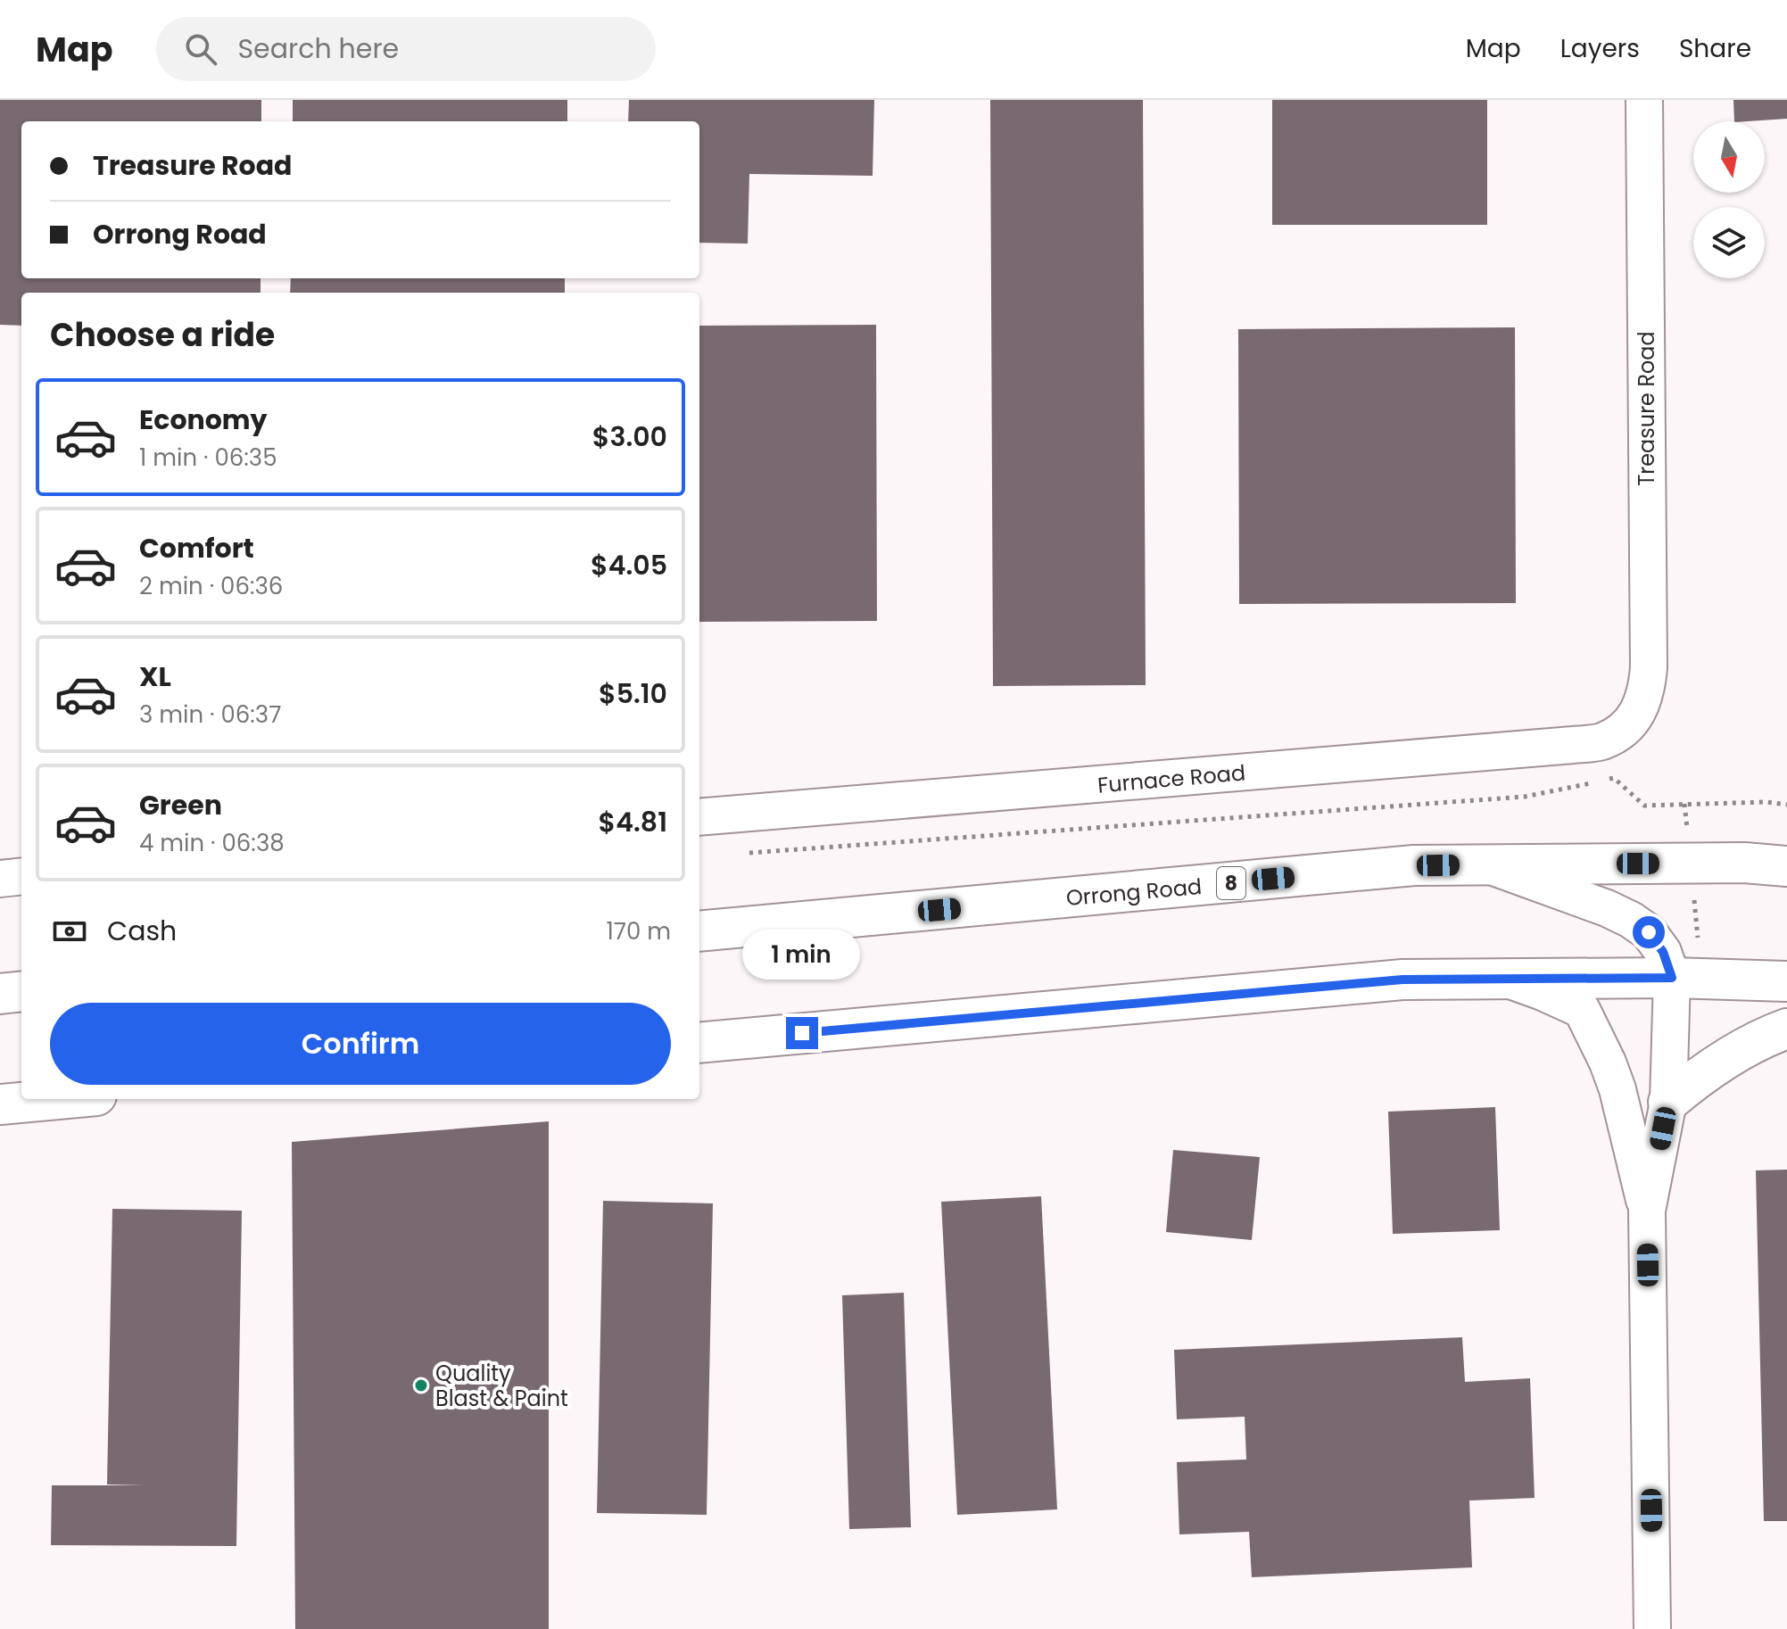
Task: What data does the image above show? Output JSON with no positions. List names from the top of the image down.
{
  "streets": {
    "highway": ["8", "Orrong Road"],
    "street": ["Treasure Road", "Furnace Road"]
  },
  "crossings": [
    ["Treasure Road", "Furnace Road"]
  ],
  "places": ["Quality Blast & Paint"],
  "north": "bottom",
  "page": {
    "header": "Map",
    "search": "Search here",
    "nav": ["Map", "Layers", "Share"],
    "banner": ["Treasure Road", "Orrong Road"],
    "heading": "Choose a ride",
    "list": [
      {
        "name": "Economy",
        "note": "1 min · 06:35",
        "value": "$3.00"
      },
      {
        "name": "Comfort",
        "note": "2 min · 06:36",
        "value": "$4.05"
      },
      {
        "name": "XL",
        "note": "3 min · 06:37",
        "value": "$5.10"
      },
      {
        "name": "Green",
        "note": "4 min · 06:38",
        "value": "$4.81"
      }
    ],
    "pay": ["Cash", "170 m"],
    "bubble": "1 min",
    "buttons": "Confirm"
  }
}
